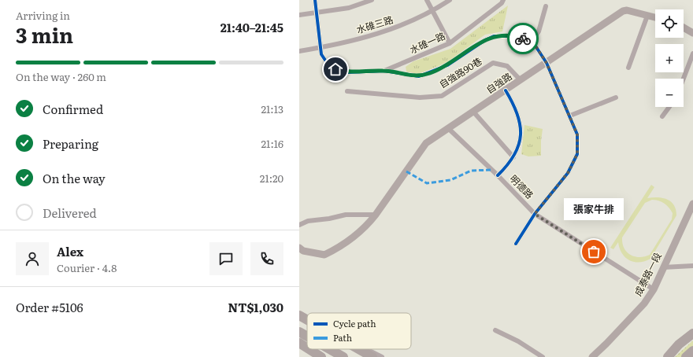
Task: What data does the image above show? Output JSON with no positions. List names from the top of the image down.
{
  "streets": {
    "street": [
      "水碓三路",
      "水碓一路",
      "自強路90巷",
      "自強路",
      "明德路",
      "成泰路一段"
    ]
  },
  "crossings": [
    ["水碓三路", "水碓一路"],
    ["自強路90巷", "自強路"],
    ["自強路", "明德路"],
    ["明德路", "成泰路一段"]
  ],
  "places": ["張家牛排"],
  "legend": ["Cycle path", "Path"],
  "page": {
    "heading": ["3 min", "Arriving in", "21:40–21:45"],
    "panel": [
      "Alex",
      "Courier · 4.8",
      "Order #5106",
      "NT$1,030"
    ],
    "map_buttons": ["+", "−"],
    "bar": "On the way · 260 m",
    "list": [
      ["Confirmed", "21:13"],
      ["Preparing", "21:16"],
      ["On the way", "21:20"],
      "Delivered"
    ],
    "bubble": "張家牛排"
  }
}
